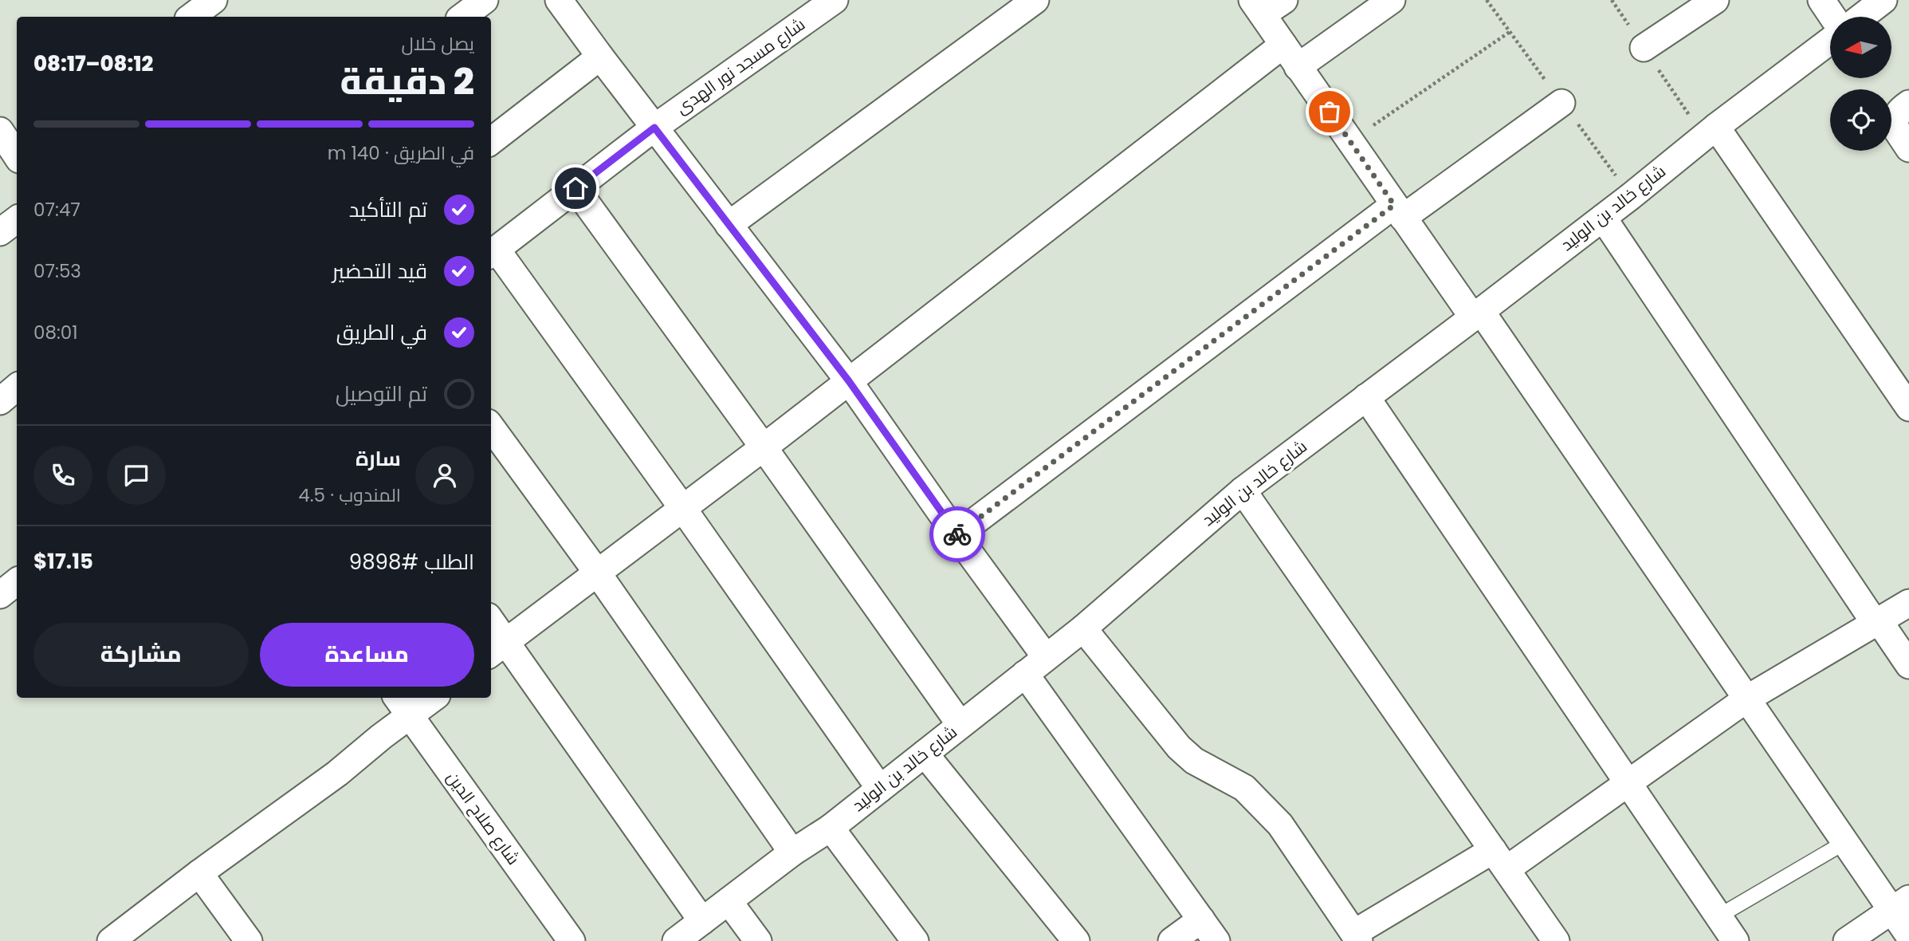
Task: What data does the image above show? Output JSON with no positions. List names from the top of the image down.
{
  "streets": {
    "street": ["شارع مسجد نور الهدى", "شارع خالد بن الوليد", "شارع صلاح الدين"]
  },
  "north": "left",
  "page": {
    "heading": ["2 دقيقة", "يصل خلال", "08:12–08:17"],
    "panel": [
      "سارة",
      "المندوب · 4.5",
      "الطلب #9898",
      "$17.15"
    ],
    "bar": "في الطريق · 140 m",
    "list": [
      ["تم التأكيد", "07:47"],
      ["قيد التحضير", "07:53"],
      ["في الطريق", "08:01"],
      "تم التوصيل"
    ],
    "buttons": ["مساعدة", "مشاركة"]
  }
}
